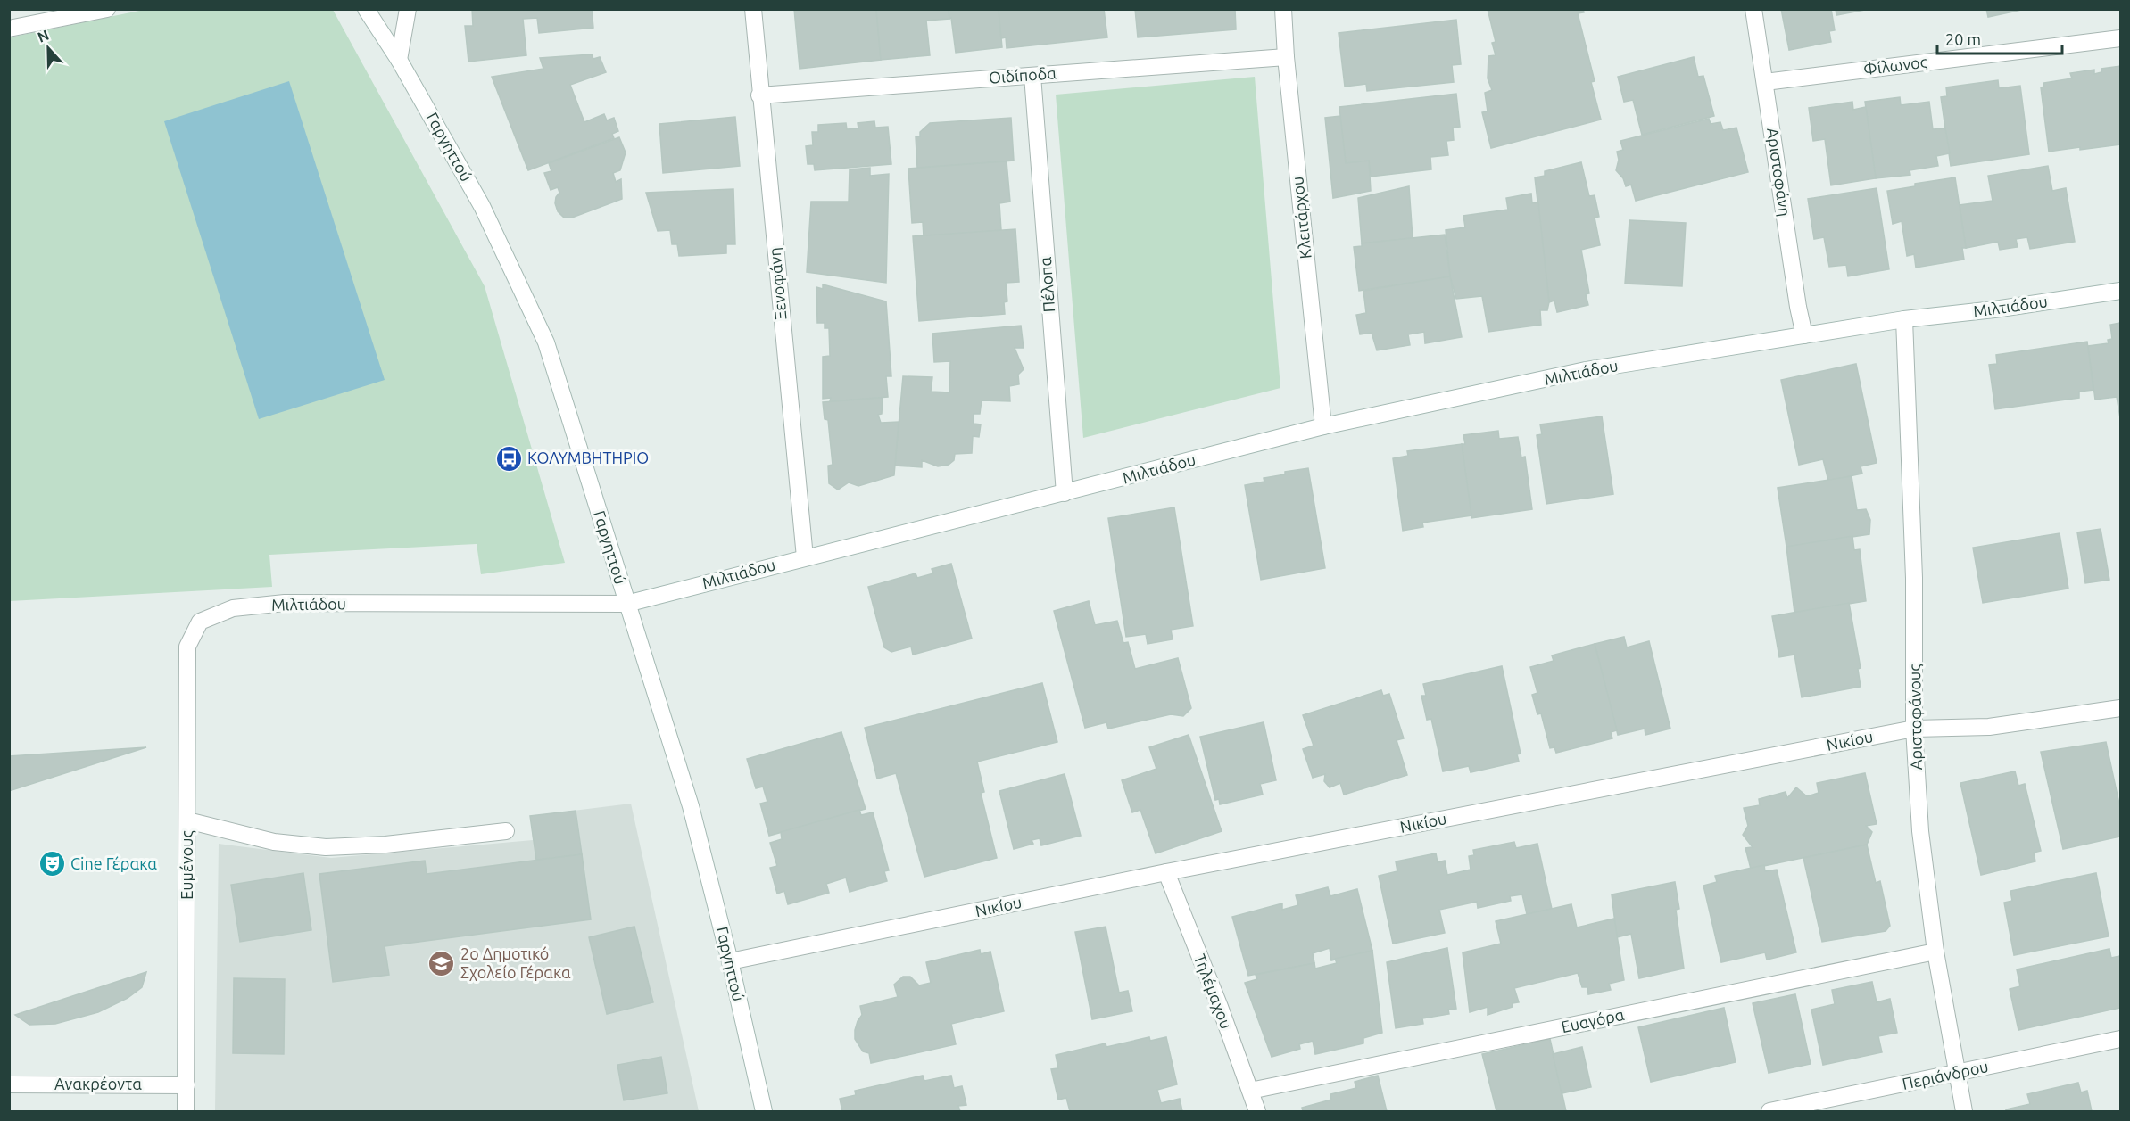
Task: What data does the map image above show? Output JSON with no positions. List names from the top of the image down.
{
  "streets": {
    "street": [
      "Φίλωνος",
      "Οιδίποδα",
      "Γαργηττού",
      "Αριστοφάνη",
      "Κλειτάρχου",
      "Ξενοφάνη",
      "Πέλοπα",
      "Μιλτιάδου",
      "Αριστοφάνους",
      "Νικίου",
      "Ευμένους",
      "Τηλέμαχου",
      "Ευαγόρα",
      "Περιάνδρου",
      "Ανακρέοντα"
    ]
  },
  "crossings": [
    ["Φίλωνος", "Αριστοφάνη"],
    ["Οιδίποδα", "Κλειτάρχου"],
    ["Οιδίποδα", "Ξενοφάνη"],
    ["Οιδίποδα", "Πέλοπα"],
    ["Γαργηττού", "Μιλτιάδου"],
    ["Γαργηττού", "Νικίου"],
    ["Αριστοφάνη", "Μιλτιάδου"],
    ["Κλειτάρχου", "Μιλτιάδου"],
    ["Ξενοφάνη", "Μιλτιάδου"],
    ["Πέλοπα", "Μιλτιάδου"],
    ["Μιλτιάδου", "Αριστοφάνους"],
    ["Μιλτιάδου", "Ευμένους"],
    ["Αριστοφάνους", "Νικίου"],
    ["Αριστοφάνους", "Ευαγόρα"],
    ["Αριστοφάνους", "Περιάνδρου"],
    ["Νικίου", "Τηλέμαχου"],
    ["Ευμένους", "Ανακρέοντα"],
    ["Τηλέμαχου", "Ευαγόρα"]
  ],
  "places": {
    "bus stop": ["ΚΟΛΥΜΒΗΤΗΡΙΟ"],
    "theatre": ["Cine Γέρακα"],
    "school or university": ["2ο Δημοτικό Σχολείο Γέρακα"]
  },
  "scale_bar": "20 m",
  "north": "top"
}
